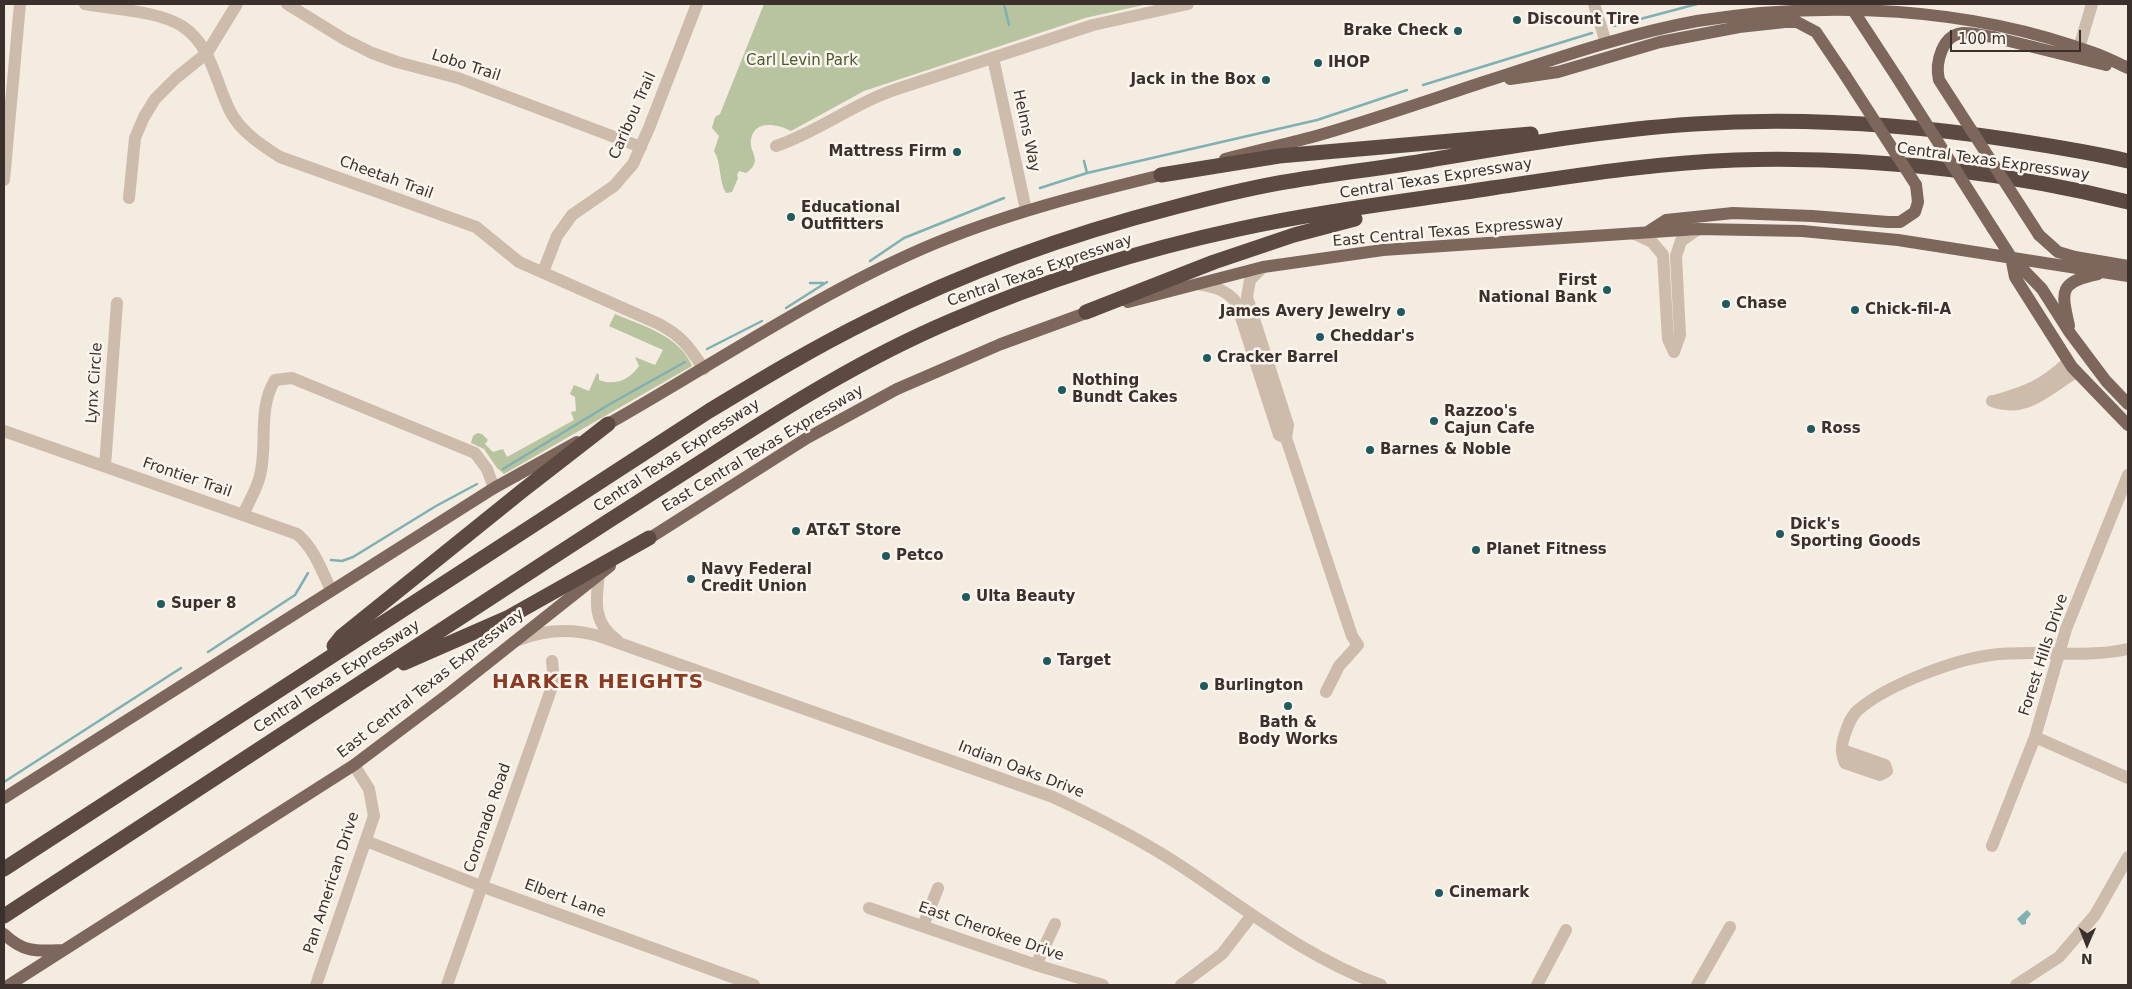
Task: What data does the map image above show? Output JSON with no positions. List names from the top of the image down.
{
  "streets": {
    "highway": ["Central Texas Expressway"],
    "main road": ["East Central Texas Expressway"],
    "street": [
      "Lobo Trail",
      "Caribou Trail",
      "Helms Way",
      "Cheetah Trail",
      "Lynx Circle",
      "Frontier Trail",
      "Forest Hills Drive",
      "Indian Oaks Drive",
      "Coronado Road",
      "Pan American Drive",
      "Elbert Lane",
      "East Cherokee Drive"
    ]
  },
  "crossings": [
    ["Lobo Trail", "Caribou Trail"],
    ["Caribou Trail", "Cheetah Trail"],
    ["East Central Texas Expressway", "Pan American Drive"],
    ["Lynx Circle", "Frontier Trail"],
    ["Coronado Road", "Elbert Lane"],
    ["Pan American Drive", "Elbert Lane"]
  ],
  "districts": ["HARKER HEIGHTS"],
  "parks": ["Carl Levin Park"],
  "places": [
    "Discount Tire",
    "Brake Check",
    "IHOP",
    "Jack in the Box",
    "Mattress Firm",
    "Educational Outfitters",
    "First National Bank",
    "Chase",
    "Chick-fil-A",
    "James Avery Jewelry",
    "Cheddar's",
    "Cracker Barrel",
    "Nothing Bundt Cakes",
    "Razzoo's Cajun Cafe",
    "Ross",
    "Barnes & Noble",
    "AT&T Store",
    "Dick's Sporting Goods",
    "Planet Fitness",
    "Petco",
    "Navy Federal Credit Union",
    "Ulta Beauty",
    "Super 8",
    "Target",
    "Burlington",
    "Bath & Body Works",
    "Cinemark"
  ],
  "scale_bar": "100 m",
  "north": "bottom"
}
